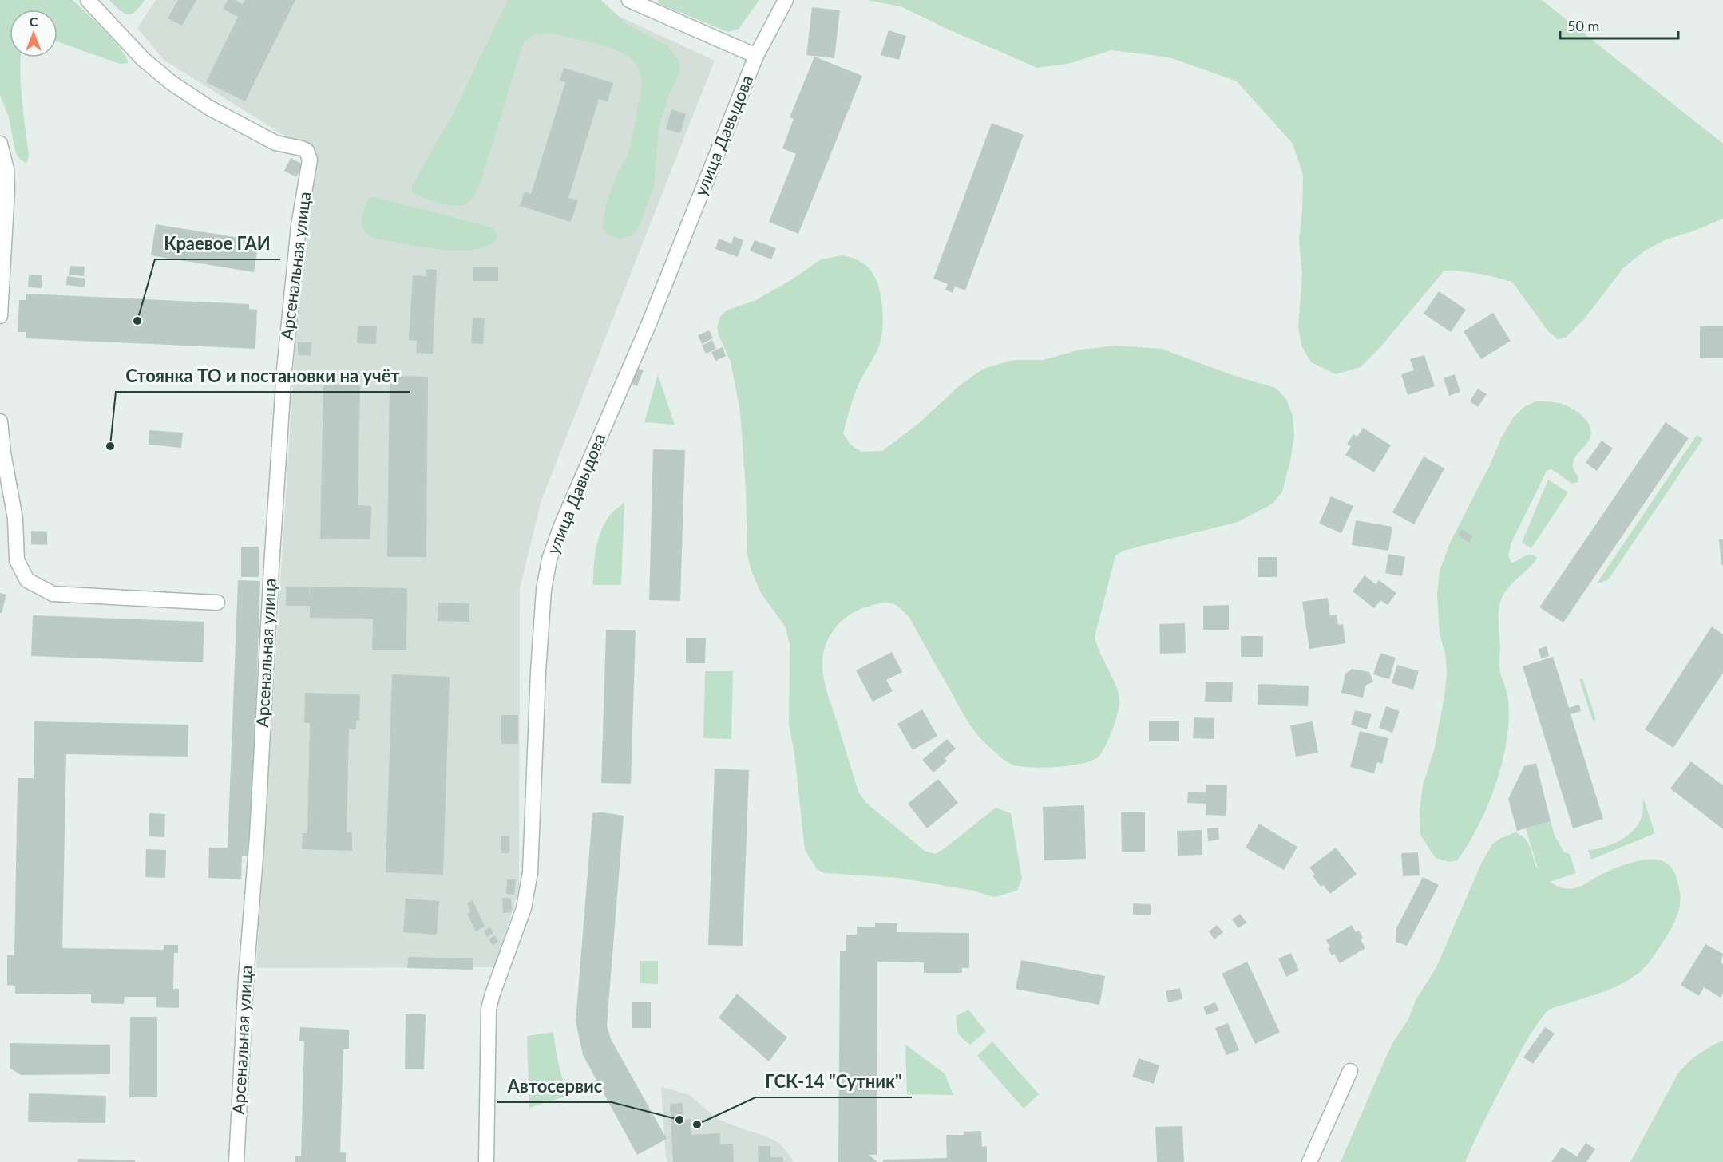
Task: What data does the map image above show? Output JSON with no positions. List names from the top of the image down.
{
  "streets": {
    "street": ["улица Давыдова", "Арсенальная улица"]
  },
  "places": [
    "Краевое ГАИ",
    "Стоянка ТО и постановки на учёт",
    "Автосервис",
    "ГСК-14 \"Сутник\""
  ],
  "scale_bar": "50 m",
  "north": "top"
}
